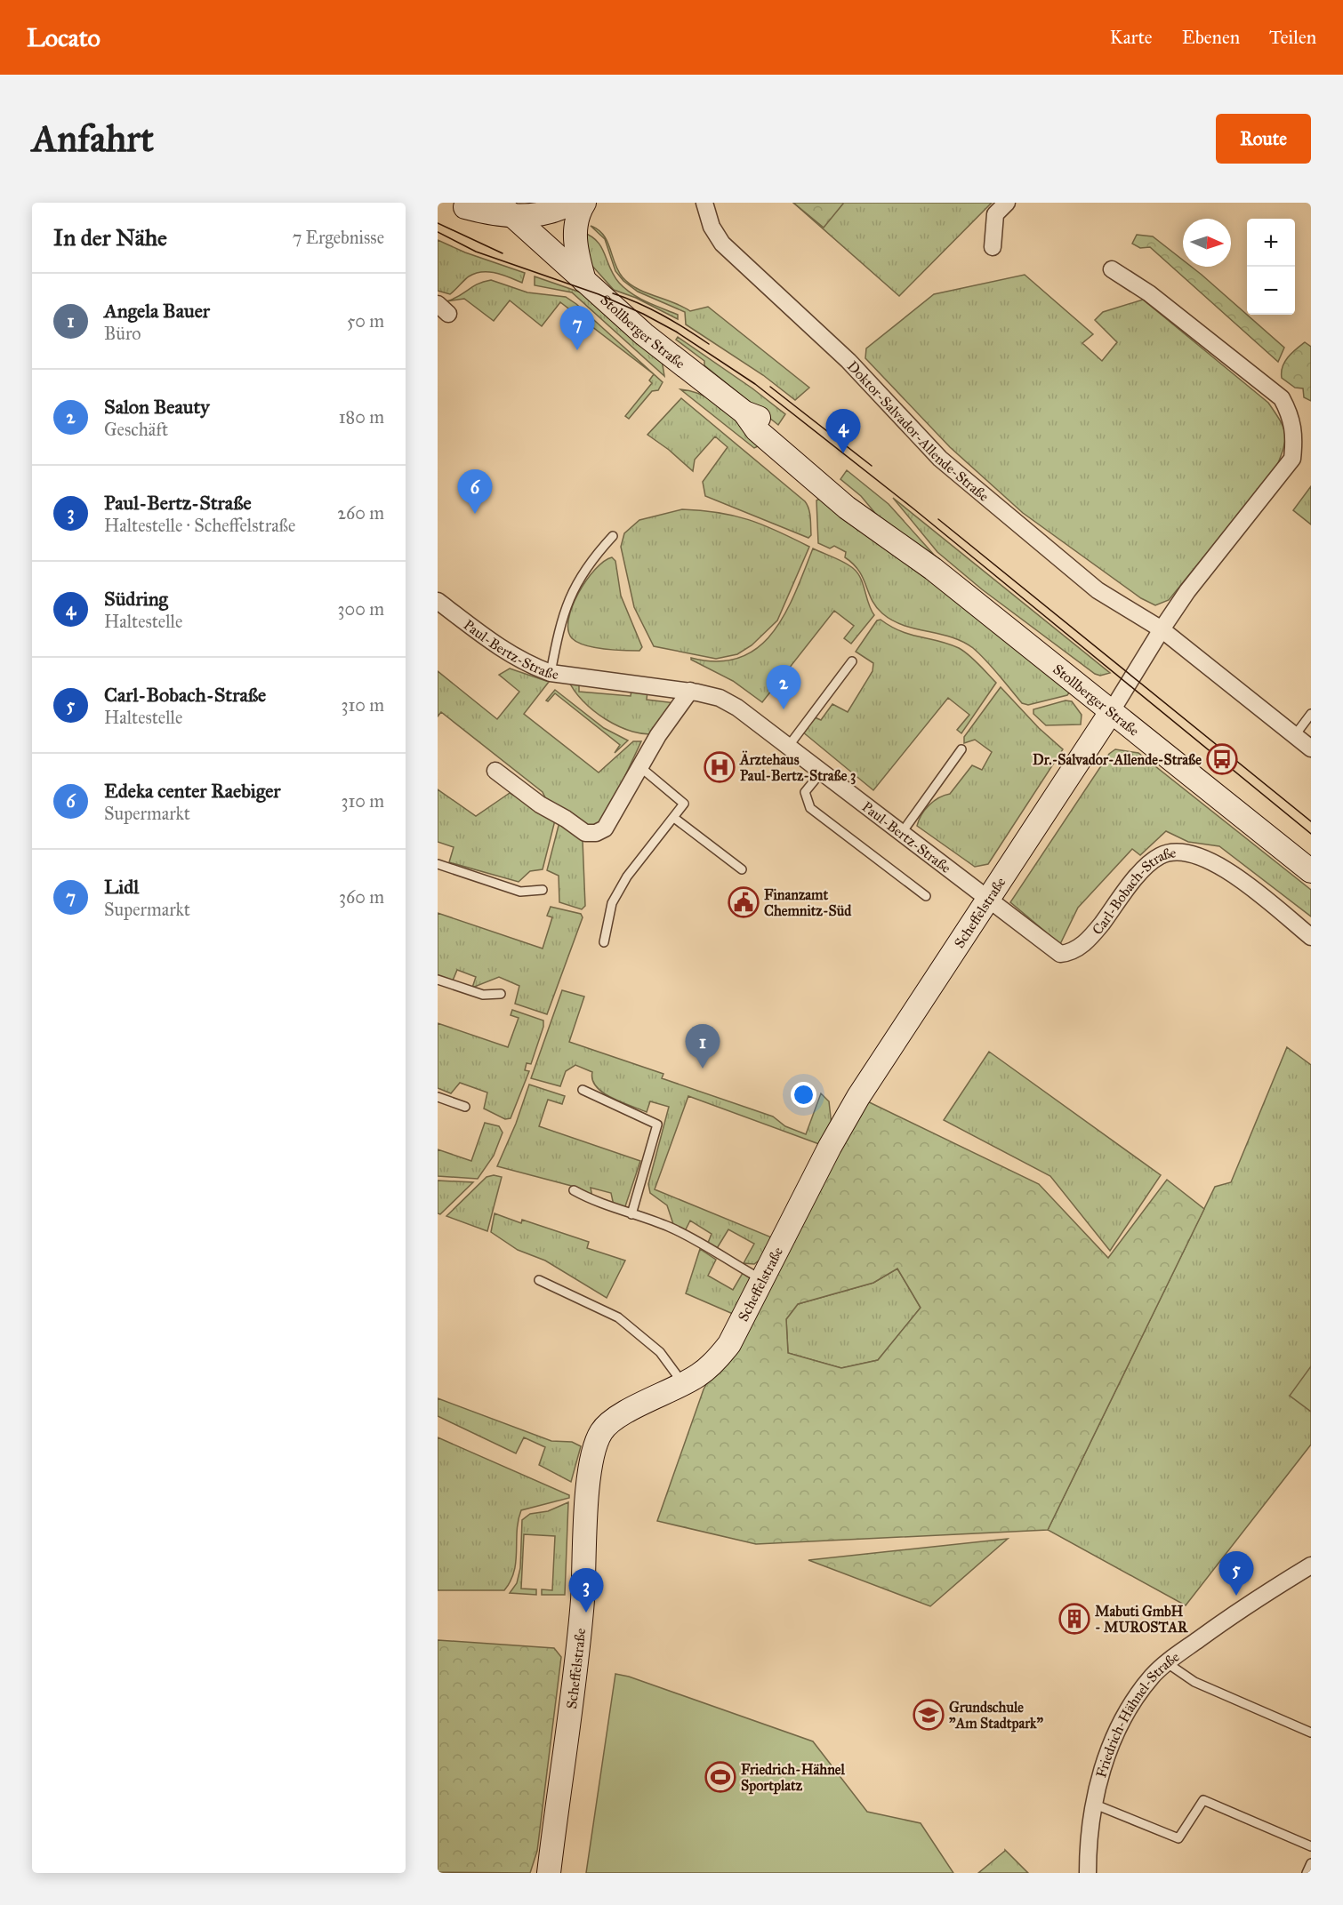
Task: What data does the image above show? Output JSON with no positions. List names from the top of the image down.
{
  "streets": {
    "main road": ["Stollberger Straße", "Scheffelstraße"],
    "street": [
      "Doktor-Salvador-Allende-Straße",
      "Paul-Bertz-Straße",
      "Carl-Bobach-Straße",
      "Friedrich-Hähnel-Straße"
    ]
  },
  "crossings": [
    ["Stollberger Straße", "Scheffelstraße"],
    ["Paul-Bertz-Straße", "Carl-Bobach-Straße"],
    ["Paul-Bertz-Straße", "Scheffelstraße"],
    ["Carl-Bobach-Straße", "Scheffelstraße"]
  ],
  "places": {
    "bus stop": ["Dr.-Salvador-Allende-Straße"],
    "hospital": ["Ärztehaus Paul-Bertz-Straße 3"],
    "public building": ["Finanzamt Chemnitz-Süd"],
    "building": ["Mabuti GmbH - MUROSTAR"],
    "school or university": ["Grundschule \"Am Stadtpark\""],
    "sports": ["Friedrich-Hähnel Sportplatz"]
  },
  "north": "right",
  "page": {
    "header": "Locato",
    "nav": ["Karte", "Ebenen", "Teilen"],
    "buttons": "Route",
    "title": "Anfahrt",
    "heading": ["In der Nähe", "7 Ergebnisse"],
    "map_buttons": ["+", "−"],
    "list": [
      {
        "mark": "1",
        "name": "Angela Bauer",
        "note": "Büro",
        "value": "50 m"
      },
      {
        "mark": "2",
        "name": "Salon Beauty",
        "note": "Geschäft",
        "value": "180 m"
      },
      {
        "mark": "3",
        "name": "Paul-Bertz-Straße",
        "note": "Haltestelle · Scheffelstraße",
        "value": "260 m"
      },
      {
        "mark": "4",
        "name": "Südring",
        "note": "Haltestelle",
        "value": "300 m"
      },
      {
        "mark": "5",
        "name": "Carl-Bobach-Straße",
        "note": "Haltestelle",
        "value": "310 m"
      },
      {
        "mark": "6",
        "name": "Edeka center Raebiger",
        "note": "Supermarkt",
        "value": "310 m"
      },
      {
        "mark": "7",
        "name": "Lidl",
        "note": "Supermarkt",
        "value": "360 m"
      }
    ],
    "pins": [
      "7",
      "4",
      "6",
      "2",
      "1",
      "5",
      "3"
    ]
  }
}
